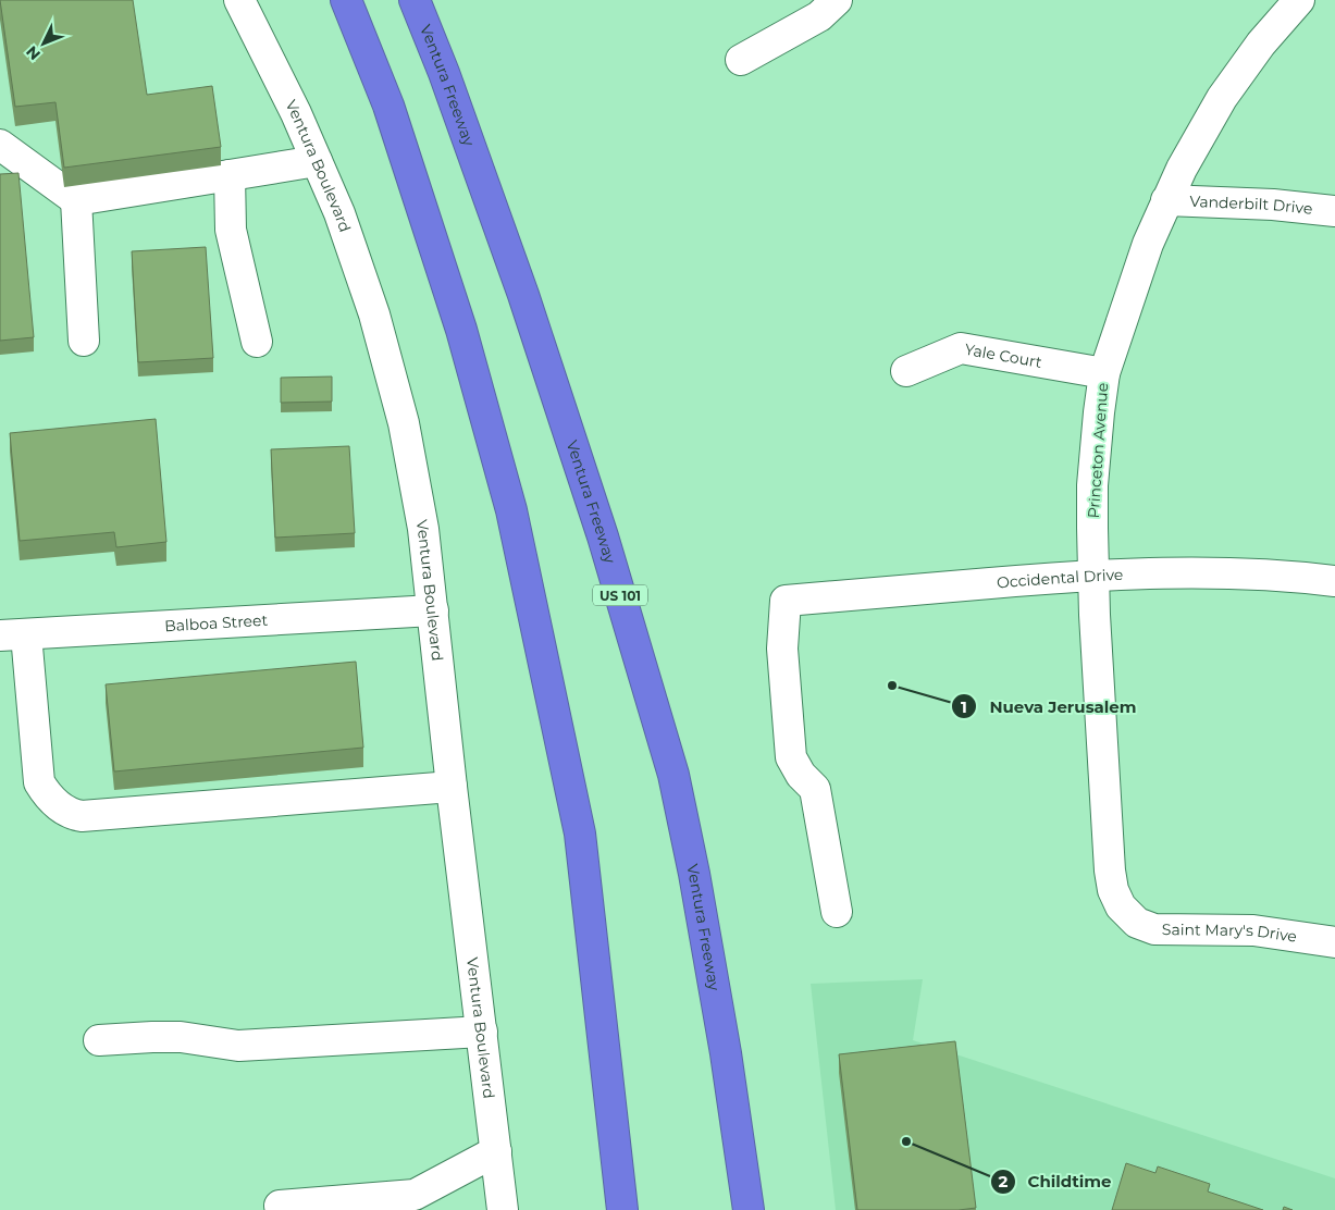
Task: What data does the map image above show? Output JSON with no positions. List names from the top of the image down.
{
  "streets": {
    "highway": ["Ventura Freeway", "US 101"],
    "street": [
      "Ventura Boulevard",
      "Vanderbilt Drive",
      "Yale Court",
      "Princeton Avenue",
      "Occidental Drive",
      "Balboa Street",
      "Saint Mary's Drive"
    ]
  },
  "crossings": [
    ["Ventura Boulevard", "Balboa Street"],
    ["Vanderbilt Drive", "Princeton Avenue"],
    ["Yale Court", "Princeton Avenue"],
    ["Princeton Avenue", "Occidental Drive"],
    ["Princeton Avenue", "Saint Mary's Drive"]
  ],
  "places": ["Nueva Jerusalem", "Childtime"],
  "north": "bottom left"
}
